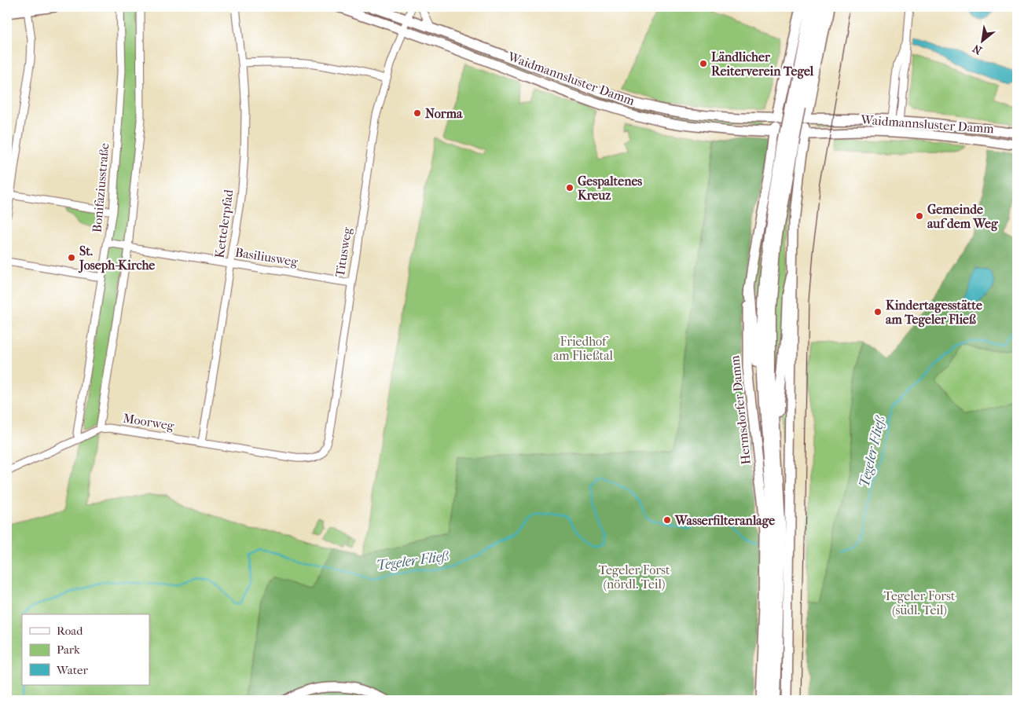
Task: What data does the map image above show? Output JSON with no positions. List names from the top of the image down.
{
  "streets": {
    "main road": ["Waidmannsluster Damm", "Hermsdorfer Damm"],
    "street": [
      "Bonifaziusstraße",
      "Kettelerpfad",
      "Titusweg",
      "Basiliusweg",
      "Moorweg"
    ]
  },
  "crossings": [
    ["Waidmannsluster Damm", "Titusweg"],
    ["Waidmannsluster Damm", "Hermsdorfer Damm"],
    ["Bonifaziusstraße", "Basiliusweg"],
    ["Bonifaziusstraße", "Moorweg"],
    ["Kettelerpfad", "Basiliusweg"],
    ["Kettelerpfad", "Moorweg"],
    ["Titusweg", "Basiliusweg"],
    ["Titusweg", "Moorweg"]
  ],
  "water": ["Tegeler Fließ"],
  "parks": ["Friedhof am Fließtal", "Tegeler Forst (nördl. Teil)", "Tegeler Forst (südl. Teil)"],
  "places": [
    "Ländlicher Reiterverein Tegel",
    "Norma",
    "Gespaltenes Kreuz",
    "Gemeinde auf dem Weg",
    "St. Joseph-Kirche",
    "Kindertagesstätte am Tegeler Fließ",
    "Wasserfilteranlage"
  ],
  "legend": ["Road", "Park", "Water"],
  "north": "bottom left"
}
